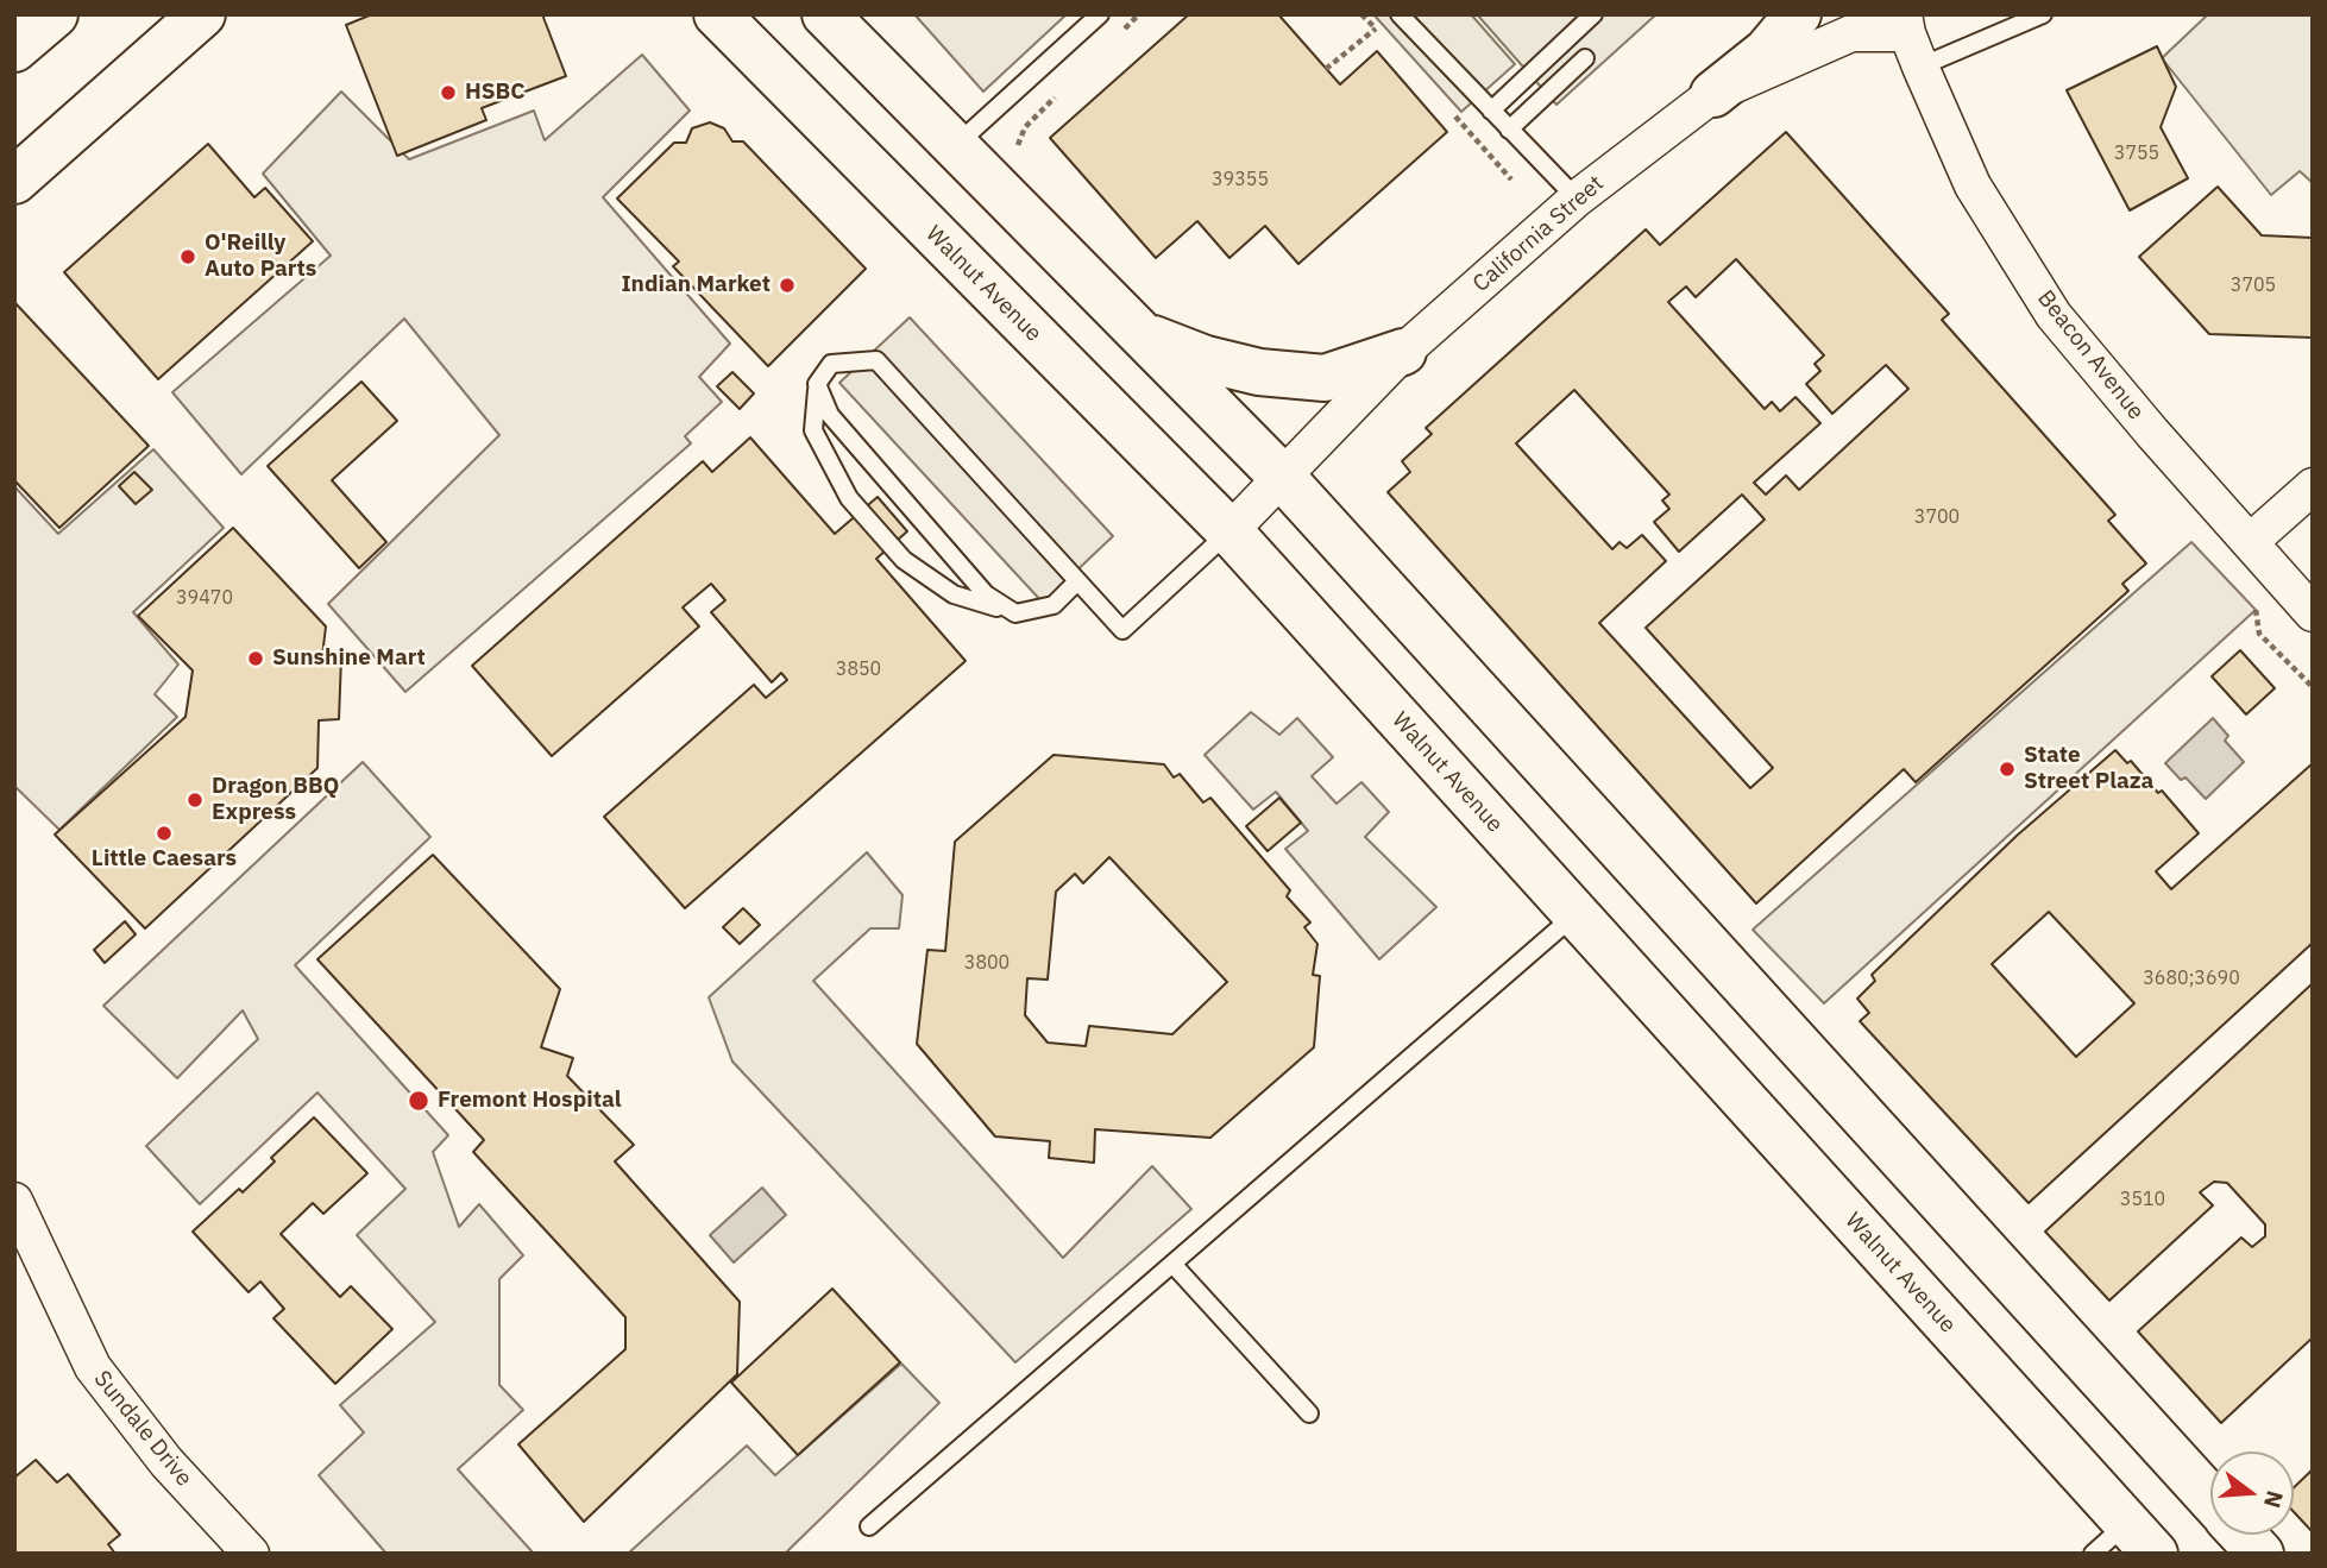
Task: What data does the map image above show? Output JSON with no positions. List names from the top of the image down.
{
  "streets": {
    "main road": ["Walnut Avenue"],
    "street": ["California Street", "Beacon Avenue", "Sundale Drive"]
  },
  "crossings": [
    ["California Street", "Walnut Avenue"],
    ["California Street", "Beacon Avenue"]
  ],
  "places": [
    "HSBC",
    "O'Reilly Auto Parts",
    "Indian Market",
    "Sunshine Mart",
    "State Street Plaza",
    "Dragon BBQ Express",
    "Little Caesars",
    "Fremont Hospital"
  ],
  "house_numbers": [
    "3755",
    "39355",
    "3705",
    "3700",
    "39470",
    "3850",
    "3800",
    "3680;3690",
    "3510"
  ],
  "north": "right"
}
